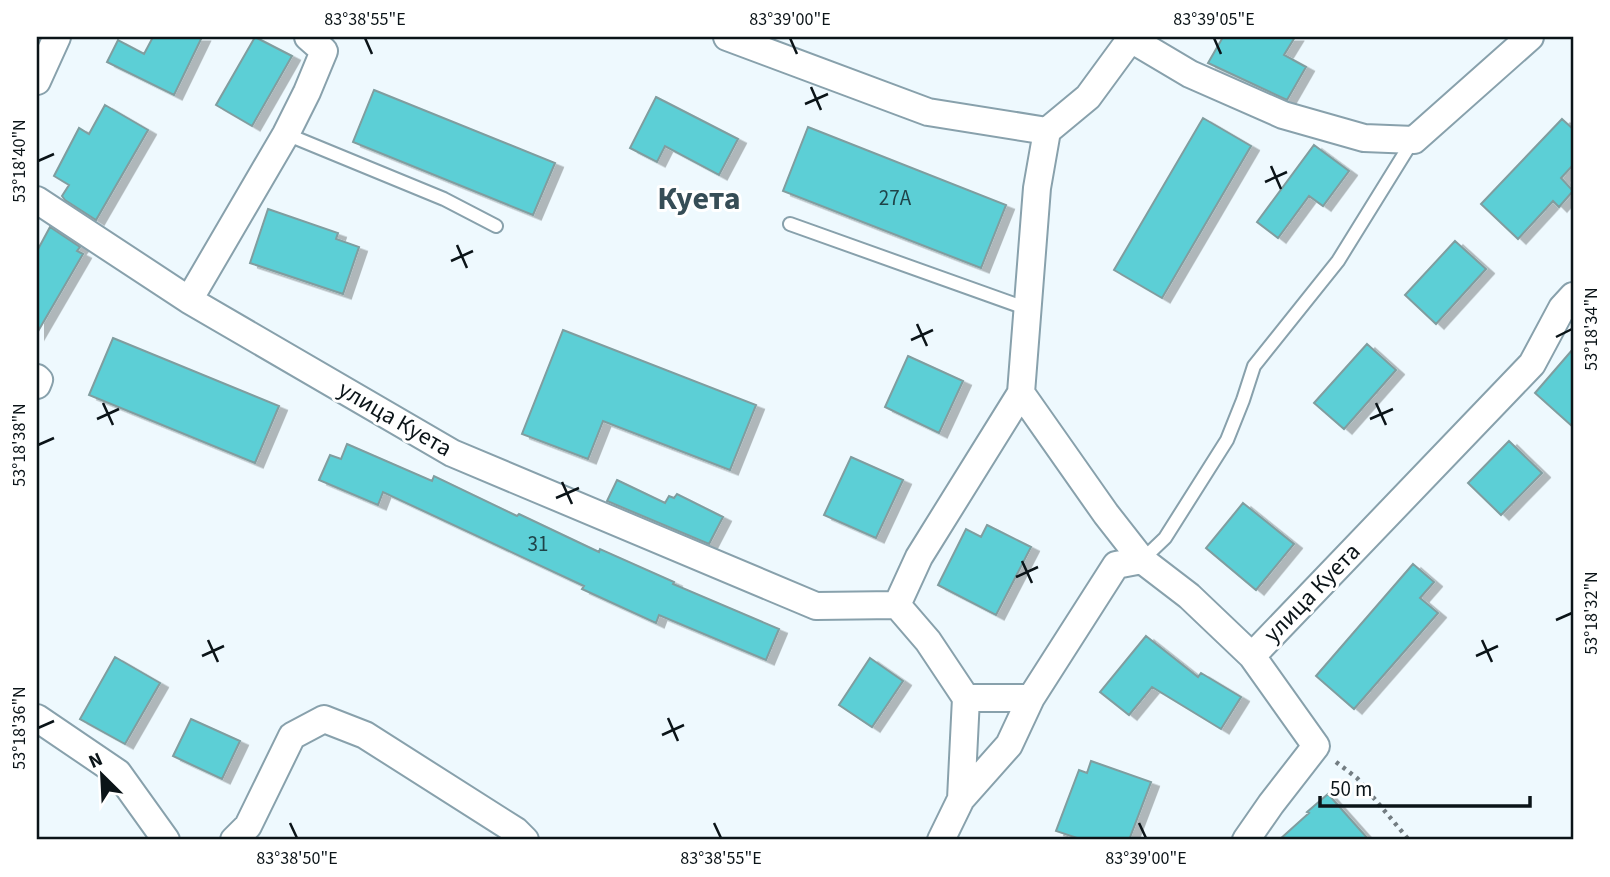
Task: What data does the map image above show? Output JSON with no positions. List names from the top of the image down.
{
  "streets": {
    "street": ["улица Куета"]
  },
  "districts": ["Куета"],
  "house_numbers": ["27А", "31"],
  "scale_bar": "50 m",
  "north": "top left",
  "coordinates": [
    "83°38'55\"E",
    "83°39'00\"E",
    "83°39'05\"E",
    "53°18'40\"N",
    "53°18'34\"N",
    "53°18'38\"N",
    "53°18'32\"N",
    "53°18'36\"N",
    "83°38'50\"E"
  ]
}
